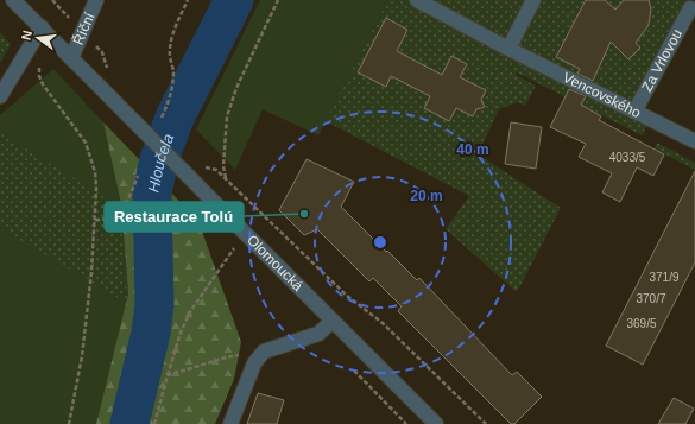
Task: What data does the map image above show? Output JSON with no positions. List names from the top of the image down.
{
  "streets": {
    "street": [
      "Říční",
      "Za Vrlovou",
      "Vencovského",
      "Olomoucká"
    ]
  },
  "crossings": [
    ["Říční", "Olomoucká"],
    ["Za Vrlovou", "Vencovského"]
  ],
  "water": ["Hloučela"],
  "places": ["Restaurace Tolú"],
  "house_numbers": [
    "4033/5",
    "371/9",
    "370/7",
    "369/5"
  ],
  "north": "left",
  "rings": ["40 m", "20 m"]
}
